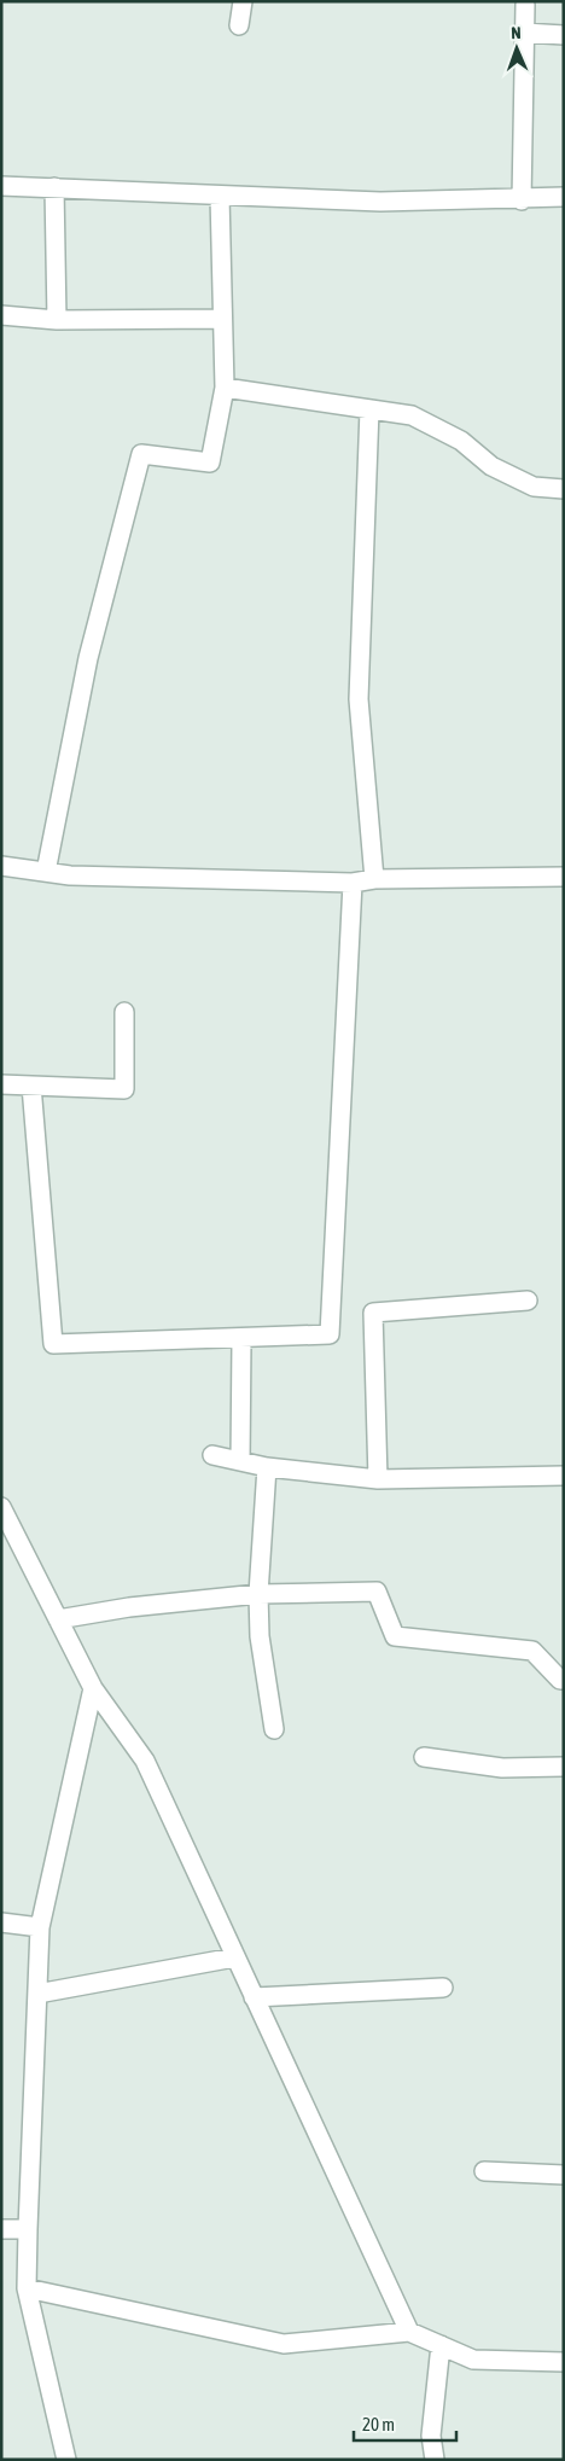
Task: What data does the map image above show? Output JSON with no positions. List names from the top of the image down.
{
  "scale_bar": "20 m",
  "north": "top"
}
